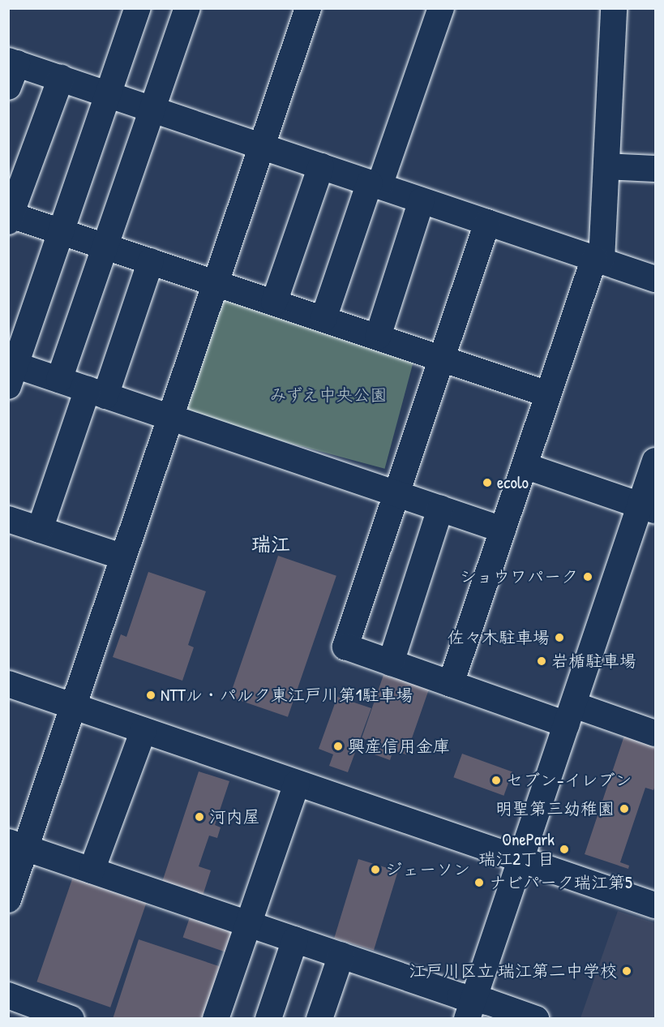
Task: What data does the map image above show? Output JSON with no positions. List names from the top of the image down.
{
  "districts": ["瑞江"],
  "parks": ["みずえ中央公園"],
  "places": [
    "ecolo",
    "ショウワパーク",
    "佐々木駐車場",
    "岩楯駐車場",
    "NTTル・パルク東江戸川第1駐車場",
    "興産信用金庫",
    "セブン-イレブン",
    "明聖第三幼稚園",
    "河内屋",
    "OnePark 瑞江2丁目",
    "ジェーソン",
    "ナビパーク瑞江第5",
    "江戸川区立 瑞江第二中学校"
  ]
}
